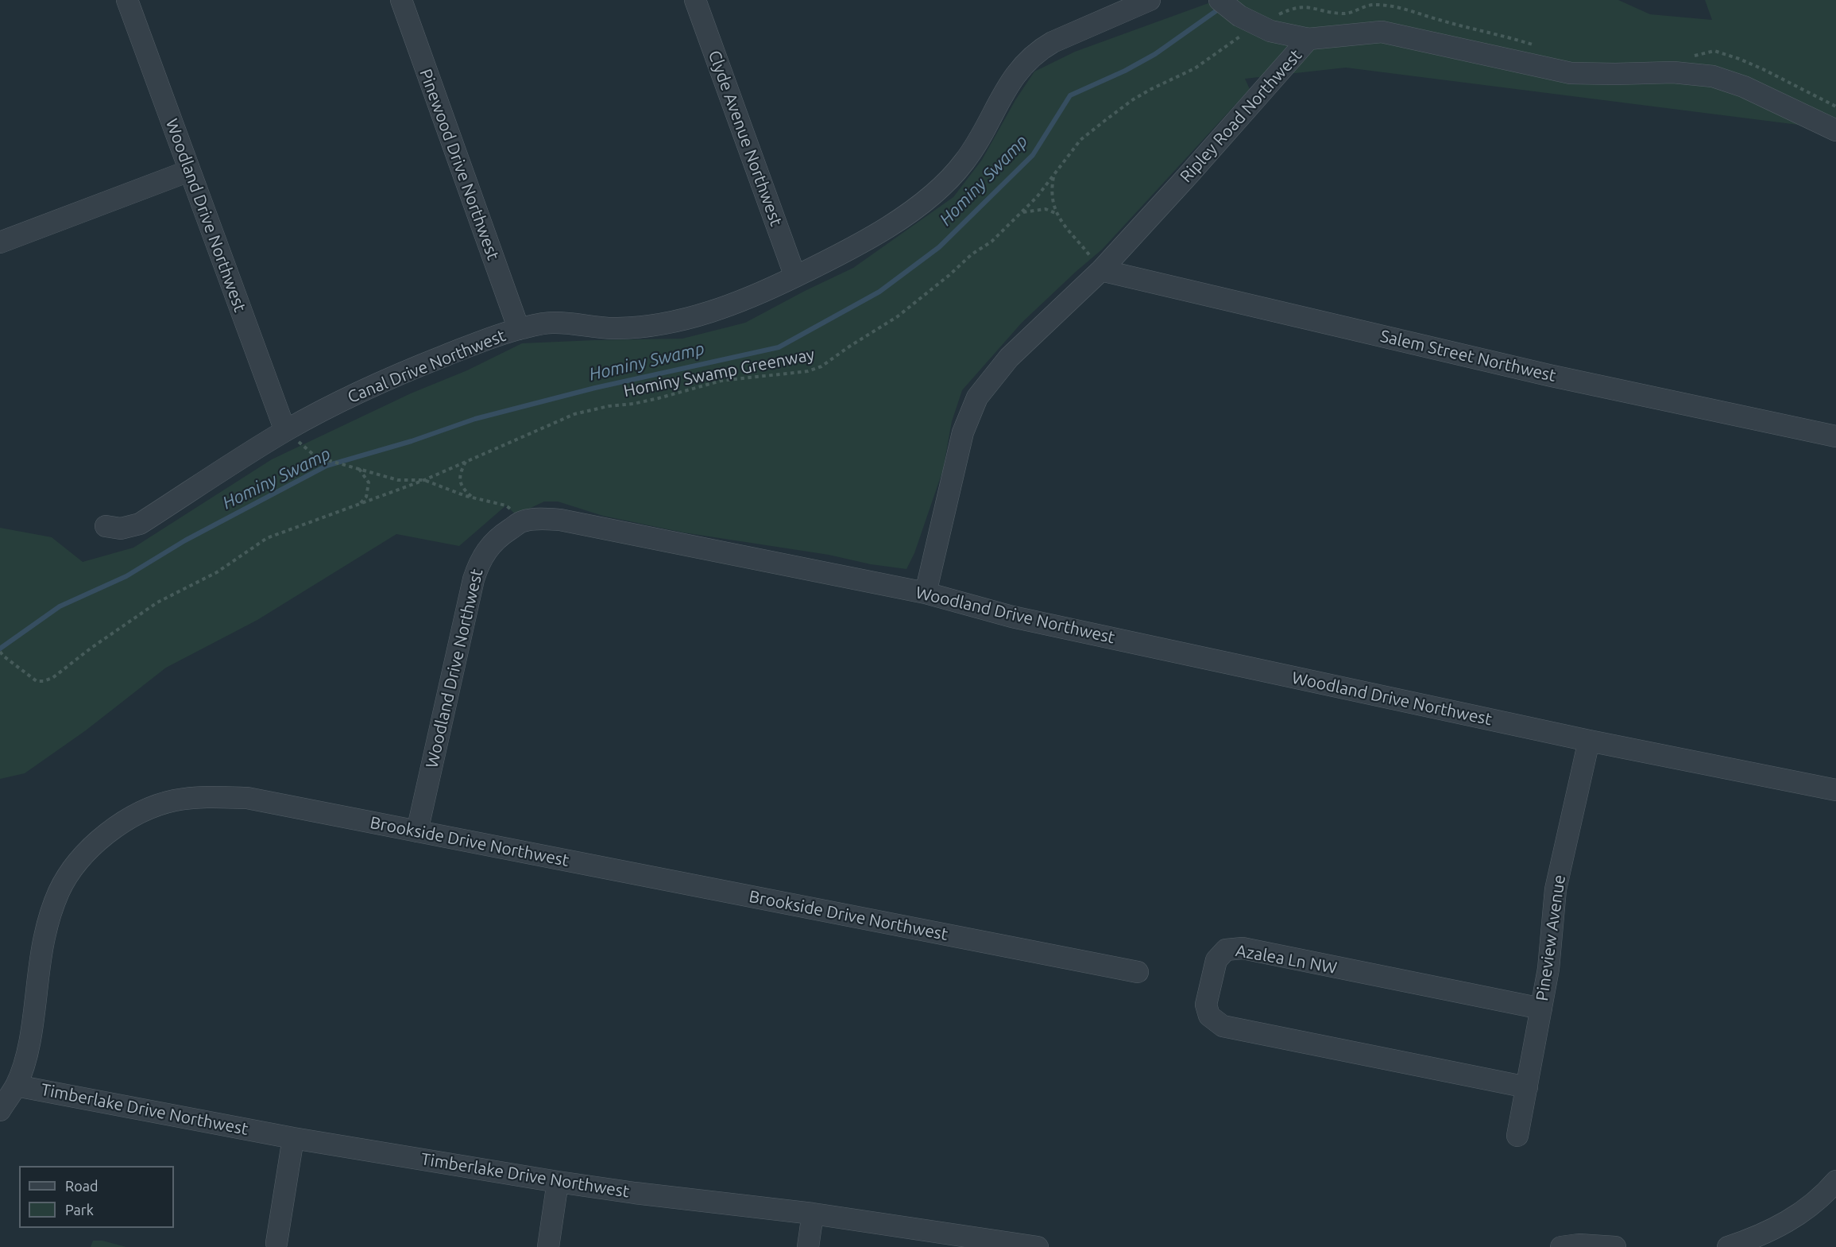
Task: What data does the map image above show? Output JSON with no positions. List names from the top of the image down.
{
  "streets": {
    "street": [
      "Ripley Road Northwest",
      "Clyde Avenue Northwest",
      "Pinewood Drive Northwest",
      "Woodland Drive Northwest",
      "Salem Street Northwest",
      "Canal Drive Northwest",
      "Brookside Drive Northwest",
      "Pineview Avenue",
      "Azalea Ln NW",
      "Timberlake Drive Northwest"
    ],
    "path": ["Hominy Swamp Greenway"]
  },
  "crossings": [
    ["Ripley Road Northwest", "Woodland Drive Northwest"],
    ["Ripley Road Northwest", "Salem Street Northwest"],
    ["Clyde Avenue Northwest", "Canal Drive Northwest"],
    ["Pinewood Drive Northwest", "Canal Drive Northwest"],
    ["Woodland Drive Northwest", "Canal Drive Northwest"],
    ["Woodland Drive Northwest", "Hominy Swamp Greenway"],
    ["Woodland Drive Northwest", "Brookside Drive Northwest"],
    ["Woodland Drive Northwest", "Pineview Avenue"],
    ["Brookside Drive Northwest", "Timberlake Drive Northwest"],
    ["Pineview Avenue", "Azalea Ln NW"]
  ],
  "water": ["Hominy Swamp"],
  "legend": ["Road", "Park"]
}
